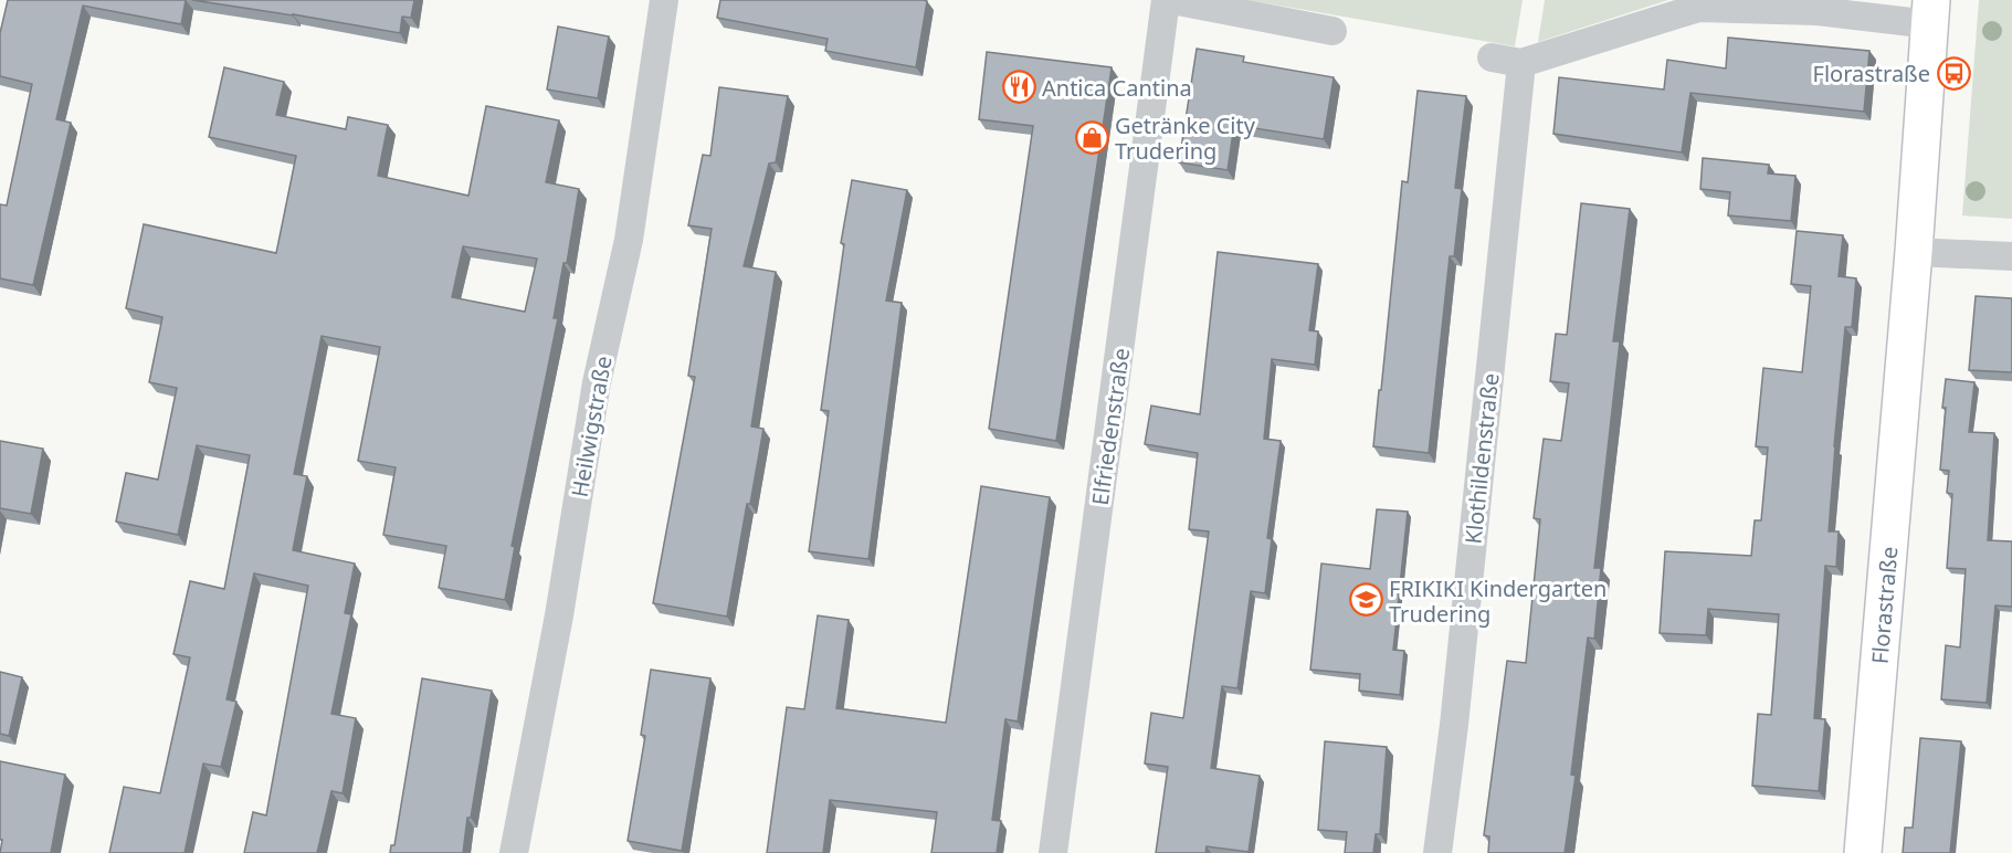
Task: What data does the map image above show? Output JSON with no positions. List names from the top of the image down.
{
  "streets": {
    "street": [
      "Heilwigstraße",
      "Elfriedenstraße",
      "Klothildenstraße",
      "Florastraße"
    ]
  },
  "places": {
    "bus stop": ["Florastraße"],
    "restaurant": ["Antica Cantina"],
    "shop": ["Getränke City Trudering"],
    "school or university": ["FRIKIKI Kindergarten Trudering"]
  }
}
